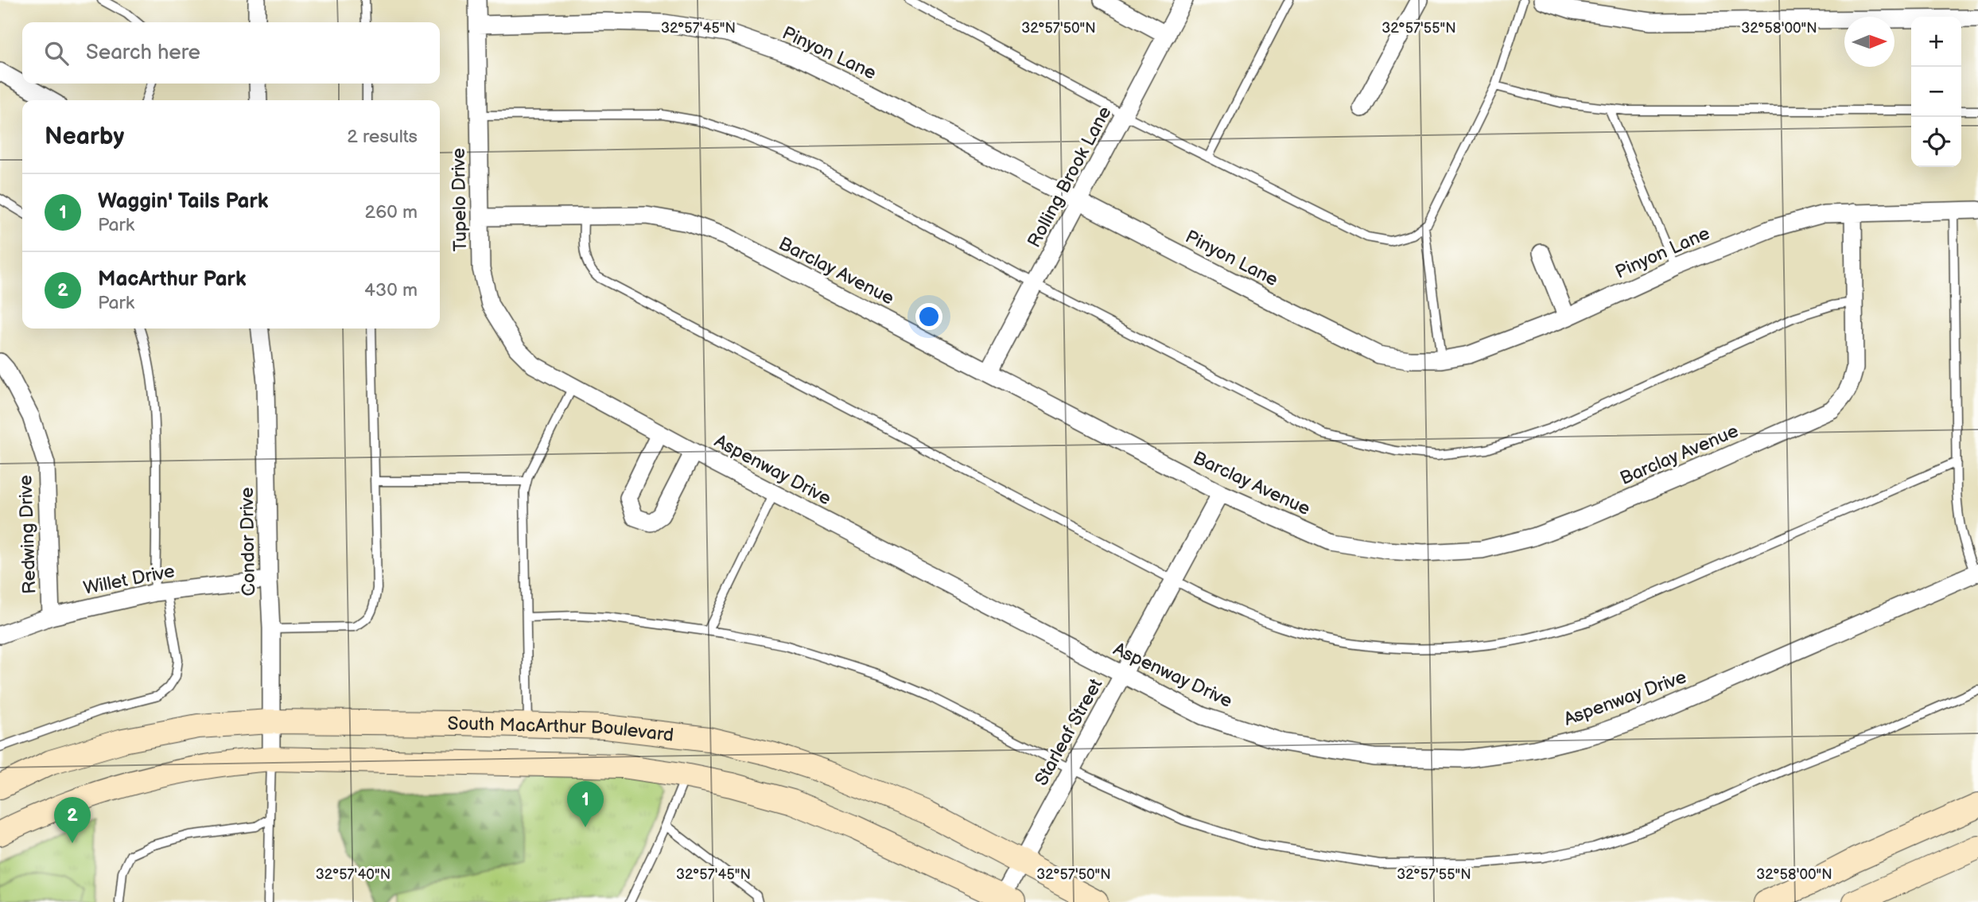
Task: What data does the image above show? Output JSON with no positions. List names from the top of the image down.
{
  "streets": {
    "main road": ["South MacArthur Boulevard"],
    "street": [
      "Pinyon Lane",
      "Rolling Brook Lane",
      "Tupelo Drive",
      "Barclay Avenue",
      "Aspenway Drive",
      "Redwing Drive",
      "Condor Drive",
      "Willet Drive",
      "Starleaf Street"
    ]
  },
  "crossings": [
    ["Pinyon Lane", "Rolling Brook Lane"],
    ["Pinyon Lane", "Tupelo Drive"],
    ["Pinyon Lane", "Barclay Avenue"],
    ["Rolling Brook Lane", "Barclay Avenue"],
    ["Tupelo Drive", "Barclay Avenue"],
    ["Tupelo Drive", "Aspenway Drive"],
    ["Barclay Avenue", "Starleaf Street"],
    ["Aspenway Drive", "Starleaf Street"],
    ["Redwing Drive", "Willet Drive"],
    ["Condor Drive", "Willet Drive"],
    ["Condor Drive", "South MacArthur Boulevard"],
    ["South MacArthur Boulevard", "Starleaf Street"]
  ],
  "north": "right",
  "page": {
    "map_buttons": ["+", "−"],
    "search": "Search here",
    "heading": ["Nearby", "2 results"],
    "list": [
      {
        "mark": "1",
        "name": "Waggin' Tails Park",
        "note": "Park",
        "value": "260 m"
      },
      {
        "mark": "2",
        "name": "MacArthur Park",
        "note": "Park",
        "value": "430 m"
      }
    ],
    "pins": ["1", "2"]
  },
  "coordinates": [
    "32°57'45\"N",
    "32°57'50\"N",
    "32°57'55\"N",
    "32°58'00\"N",
    "32°57'40\"N"
  ]
}
